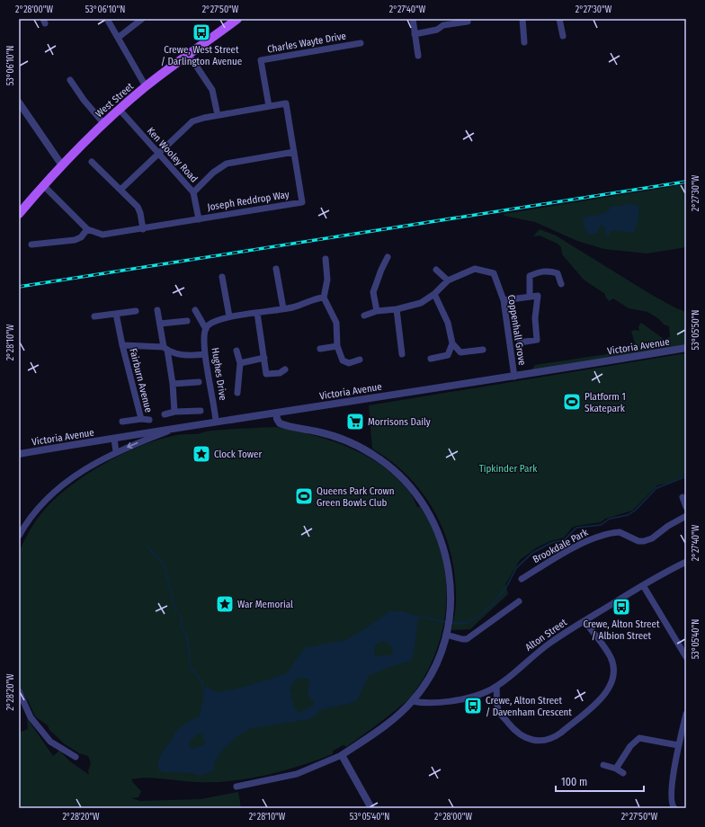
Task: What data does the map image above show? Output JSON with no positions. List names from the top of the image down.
{
  "streets": {
    "main road": ["West Street"],
    "street": [
      "Charles Wayte Drive",
      "Ken Wooley Road",
      "Joseph Reddrop Way",
      "Coppenhall Grove",
      "Victoria Avenue",
      "Hughes Drive",
      "Fairburn Avenue",
      "Brookdale Park",
      "Alton Street"
    ]
  },
  "crossings": [
    ["West Street", "Ken Wooley Road"],
    ["Ken Wooley Road", "Joseph Reddrop Way"],
    ["Coppenhall Grove", "Victoria Avenue"],
    ["Victoria Avenue", "Hughes Drive"],
    ["Hughes Drive", "Fairburn Avenue"]
  ],
  "parks": ["Tipkinder Park"],
  "places": {
    "bus stop": ["Crewe, West Street / Darlington Avenue", "Crewe, Alton Street / Albion Street", "Crewe, Alton Street / Davenham Crescent"],
    "sports": ["Platform 1 Skatepark", "Queens Park Crown Green Bowls Club"],
    "supermarket": ["Morrisons Daily"],
    "place": ["Clock Tower", "War Memorial"]
  },
  "scale_bar": "100 m",
  "coordinates": [
    "2°28'00\"W",
    "53°06'10\"N",
    "2°27'50\"W",
    "2°27'40\"W",
    "2°27'30\"W",
    "53°05'50\"N",
    "2°28'10\"W",
    "53°05'40\"N",
    "2°28'20\"W"
  ]
}
